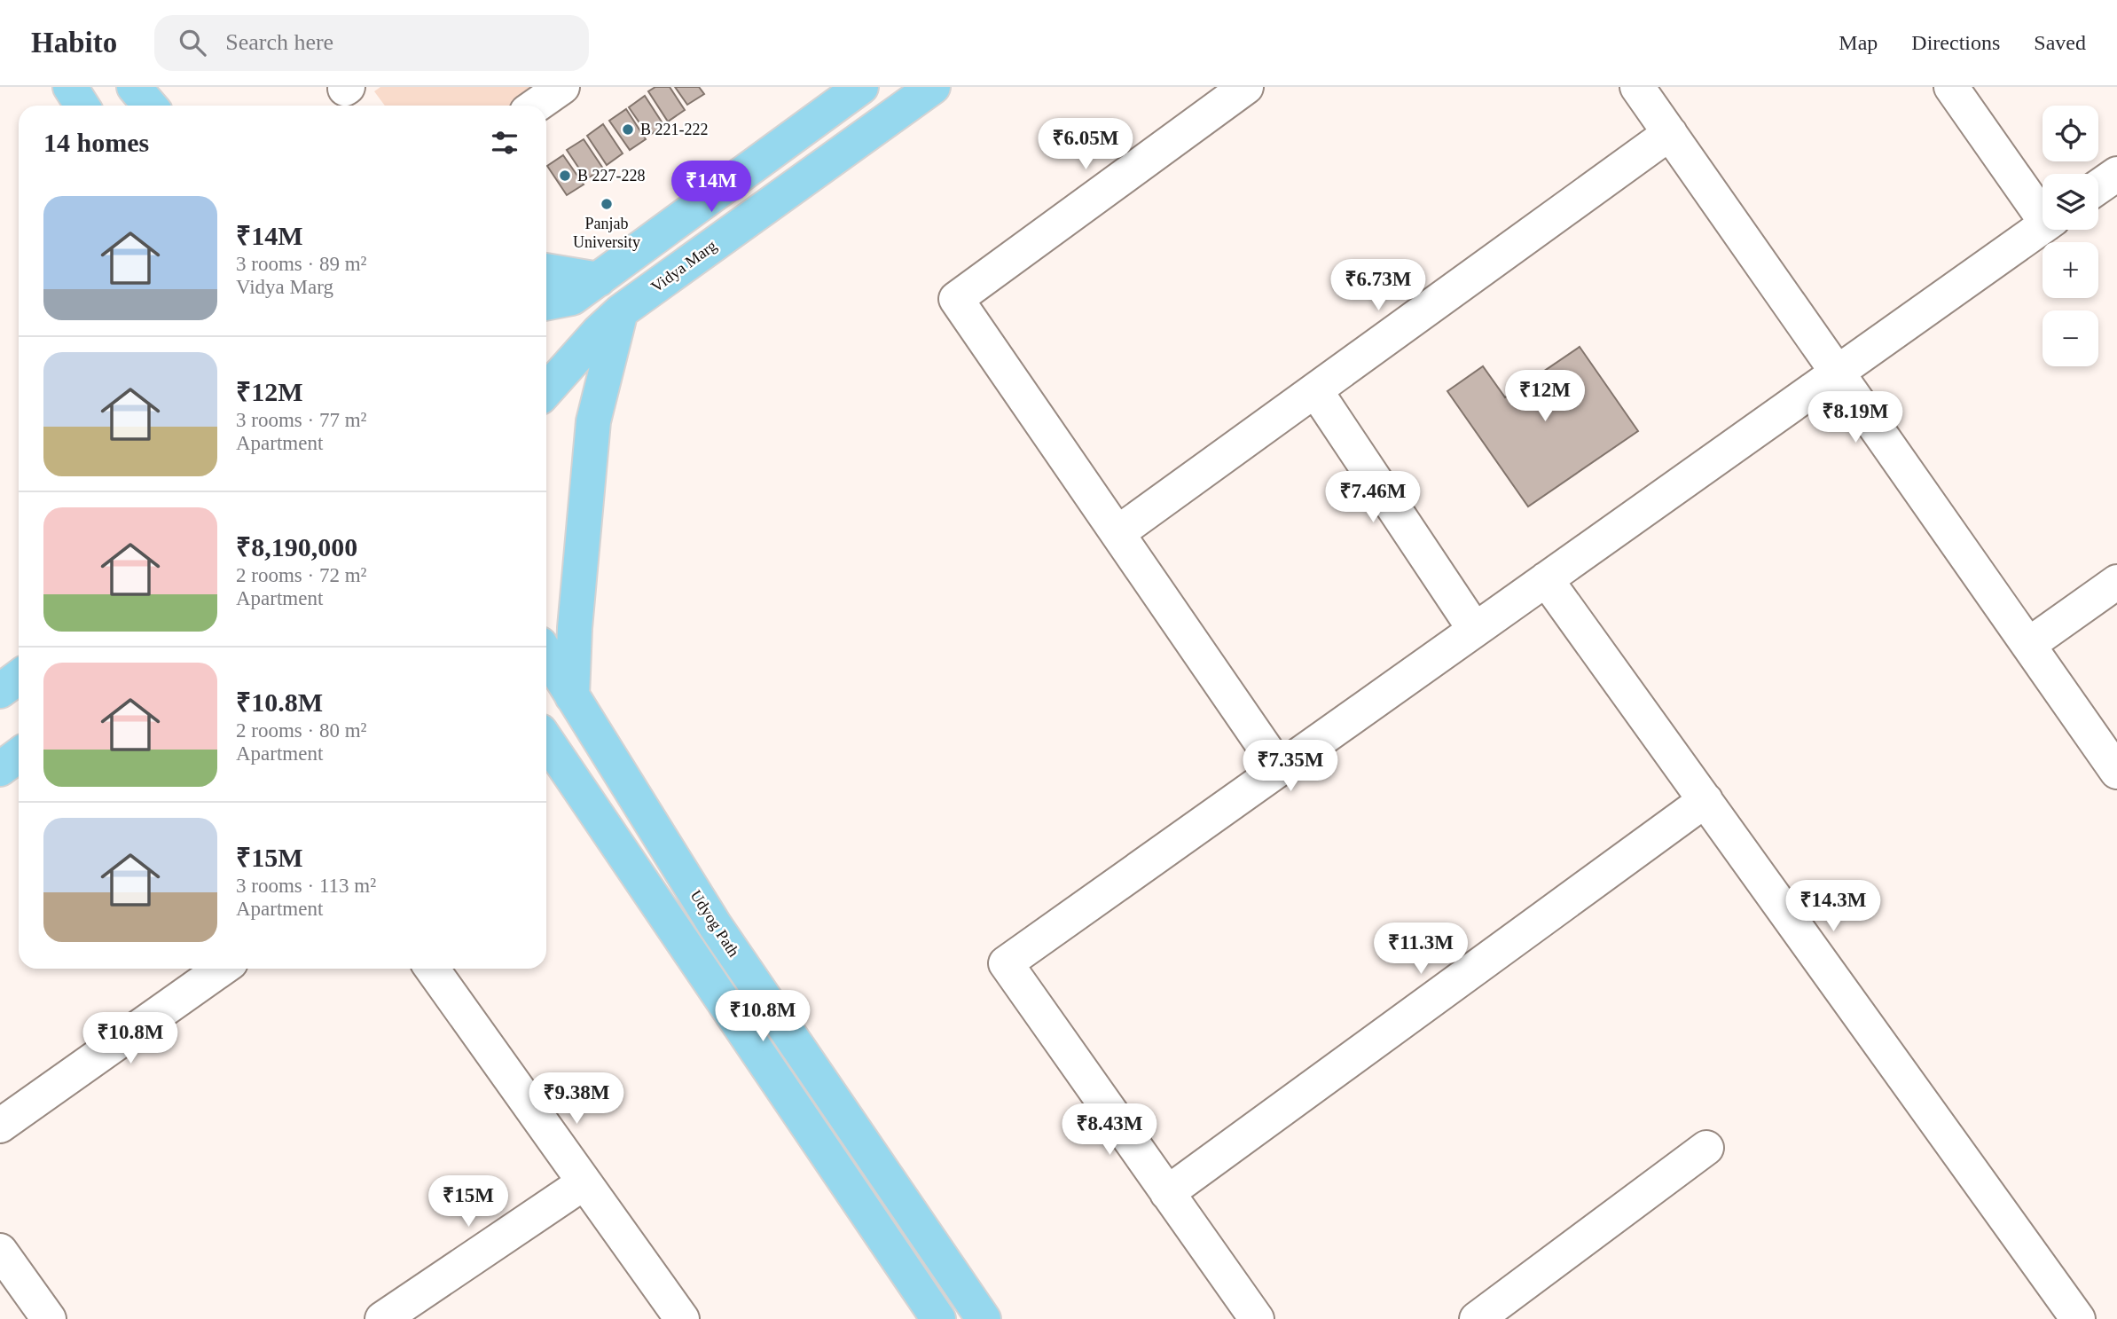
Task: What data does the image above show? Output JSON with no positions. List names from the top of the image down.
{
  "streets": {
    "main road": ["Vidya Marg", "Udyog Path"]
  },
  "places": ["B 221-222", "B 227-228", "Panjab University"],
  "page": {
    "header": "Habito",
    "search": "Search here",
    "nav": ["Map", "Directions", "Saved"],
    "map_buttons": ["+", "−"],
    "heading": "14 homes",
    "price": [
      "₹6.05M",
      "₹14M",
      "₹6.73M",
      "₹12M",
      "₹8.19M",
      "₹7.46M",
      "₹7.35M",
      "₹14.3M",
      "₹11.3M",
      "₹10.8M",
      "₹10.8M",
      "₹9.38M",
      "₹8.43M",
      "₹15M"
    ],
    "list": [
      {
        "name": "₹14M",
        "note": "3 rooms · 89 m² · Vidya Marg"
      },
      {
        "name": "₹12M",
        "note": "3 rooms · 77 m² · Apartment"
      },
      {
        "name": "₹8,190,000",
        "note": "2 rooms · 72 m² · Apartment"
      },
      {
        "name": "₹10.8M",
        "note": "2 rooms · 80 m² · Apartment"
      },
      {
        "name": "₹15M",
        "note": "3 rooms · 113 m² · Apartment"
      }
    ]
  }
}
